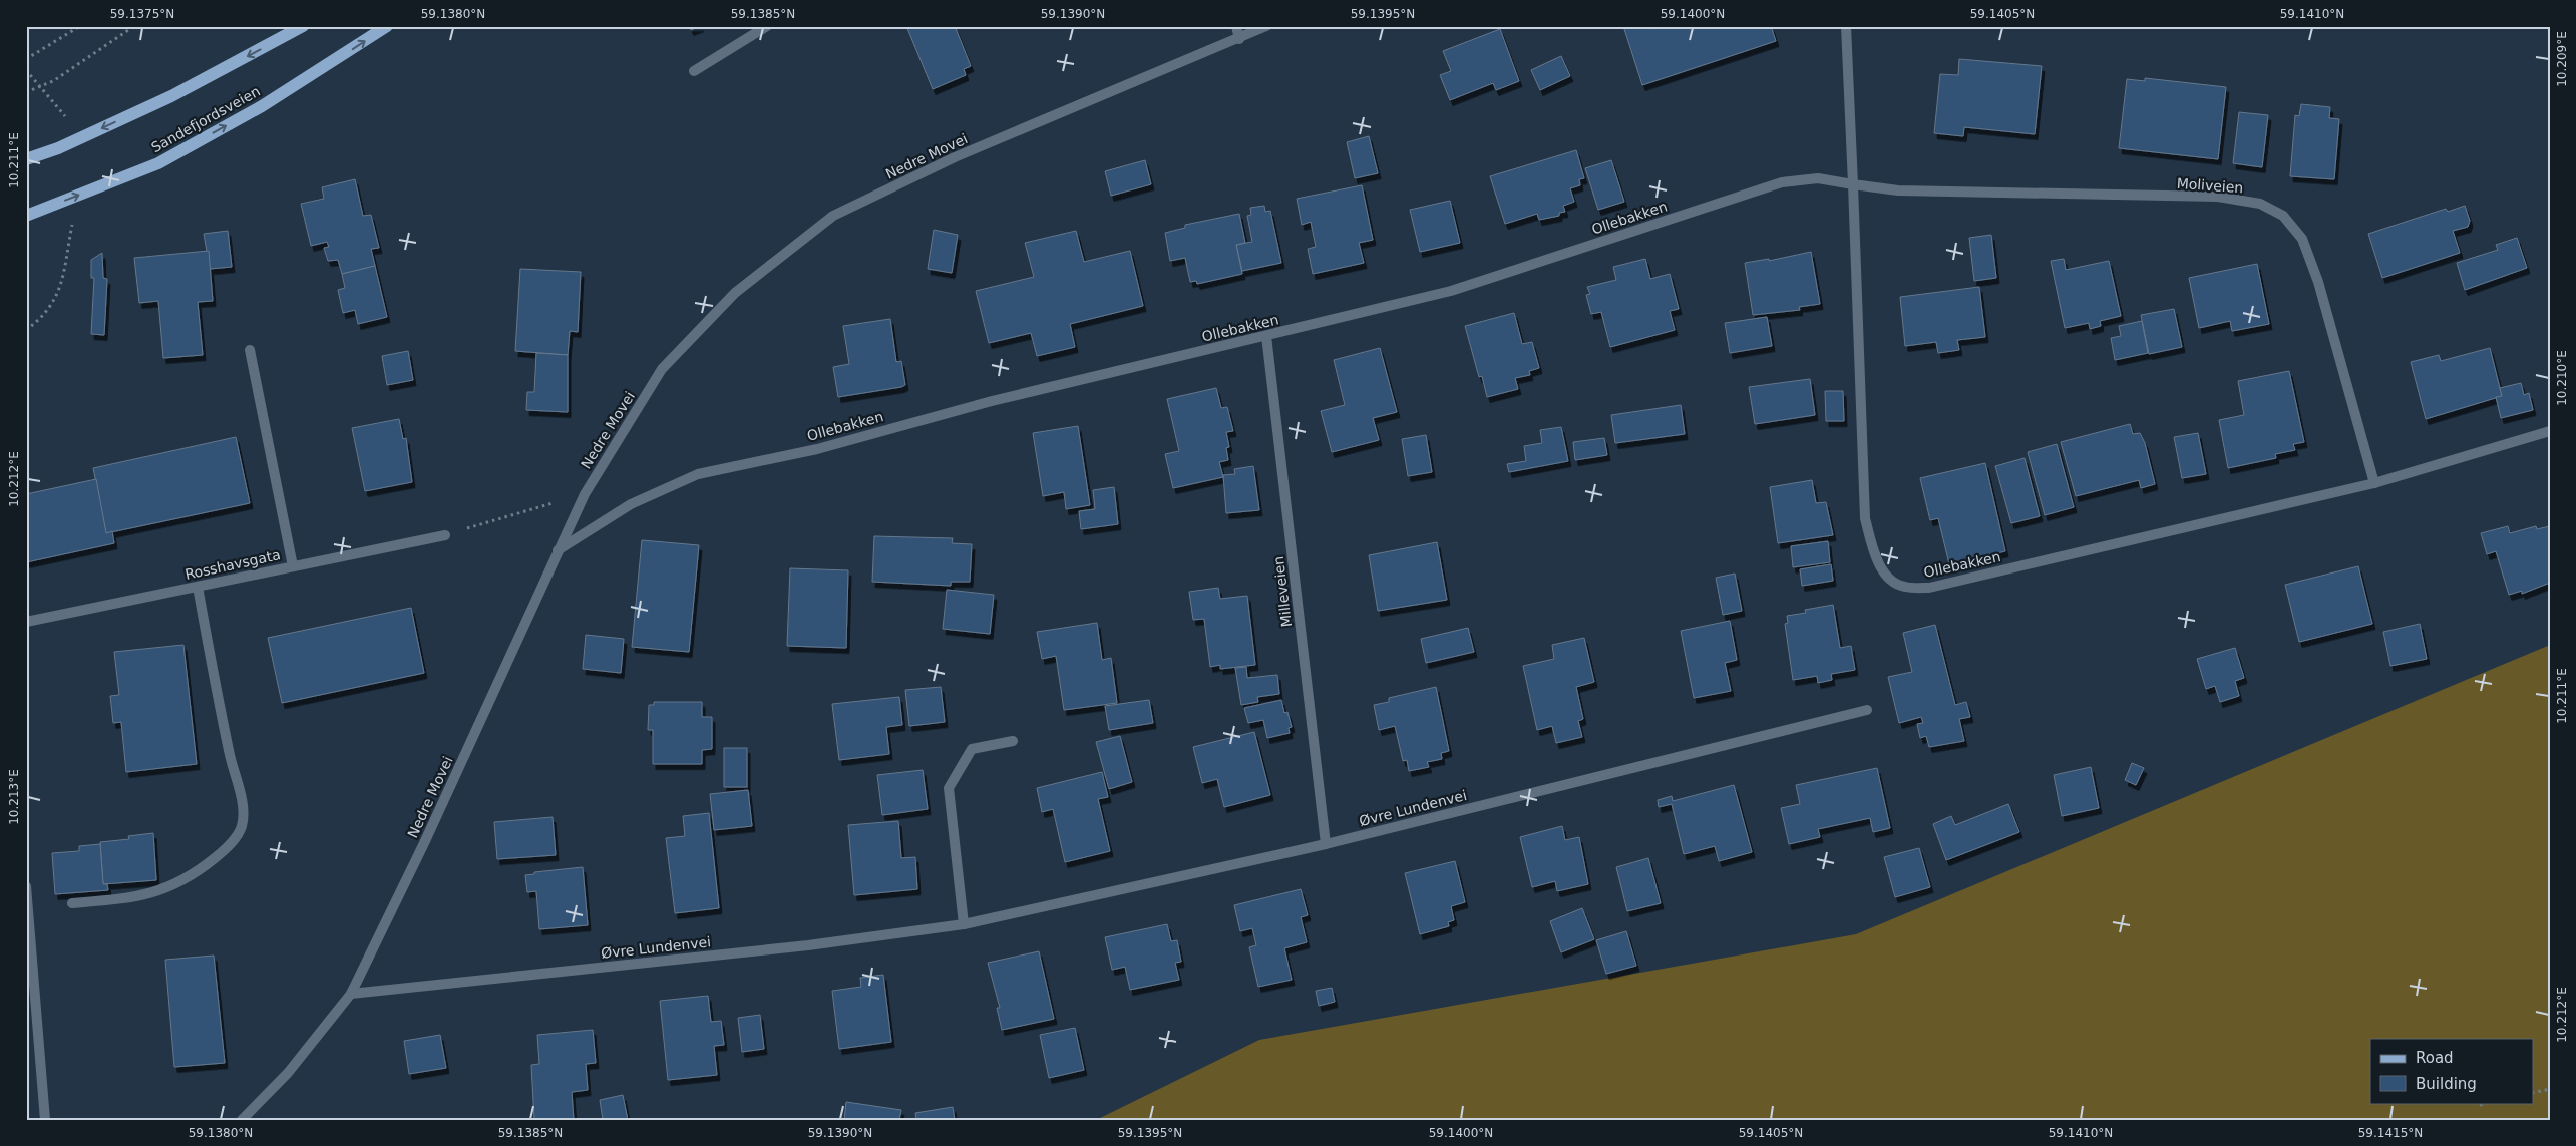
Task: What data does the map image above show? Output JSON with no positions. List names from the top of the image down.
{
  "streets": {
    "main road": ["Sandefjordsveien"],
    "street": [
      "Nedre Movei",
      "Moliveien",
      "Ollebakken",
      "Rosshavsgata",
      "Milleveien",
      "Øvre Lundenvei"
    ]
  },
  "crossings": [
    ["Nedre Movei", "Ollebakken"],
    ["Nedre Movei", "Øvre Lundenvei"],
    ["Moliveien", "Ollebakken"],
    ["Ollebakken", "Milleveien"],
    ["Milleveien", "Øvre Lundenvei"]
  ],
  "legend": ["Road", "Building"],
  "coordinates": [
    "59.1375°N",
    "59.1380°N",
    "59.1385°N",
    "59.1390°N",
    "59.1395°N",
    "59.1400°N",
    "59.1405°N",
    "59.1410°N",
    "10.209°E",
    "10.211°E",
    "10.210°E",
    "10.212°E",
    "10.213°E",
    "59.1415°N"
  ]
}
